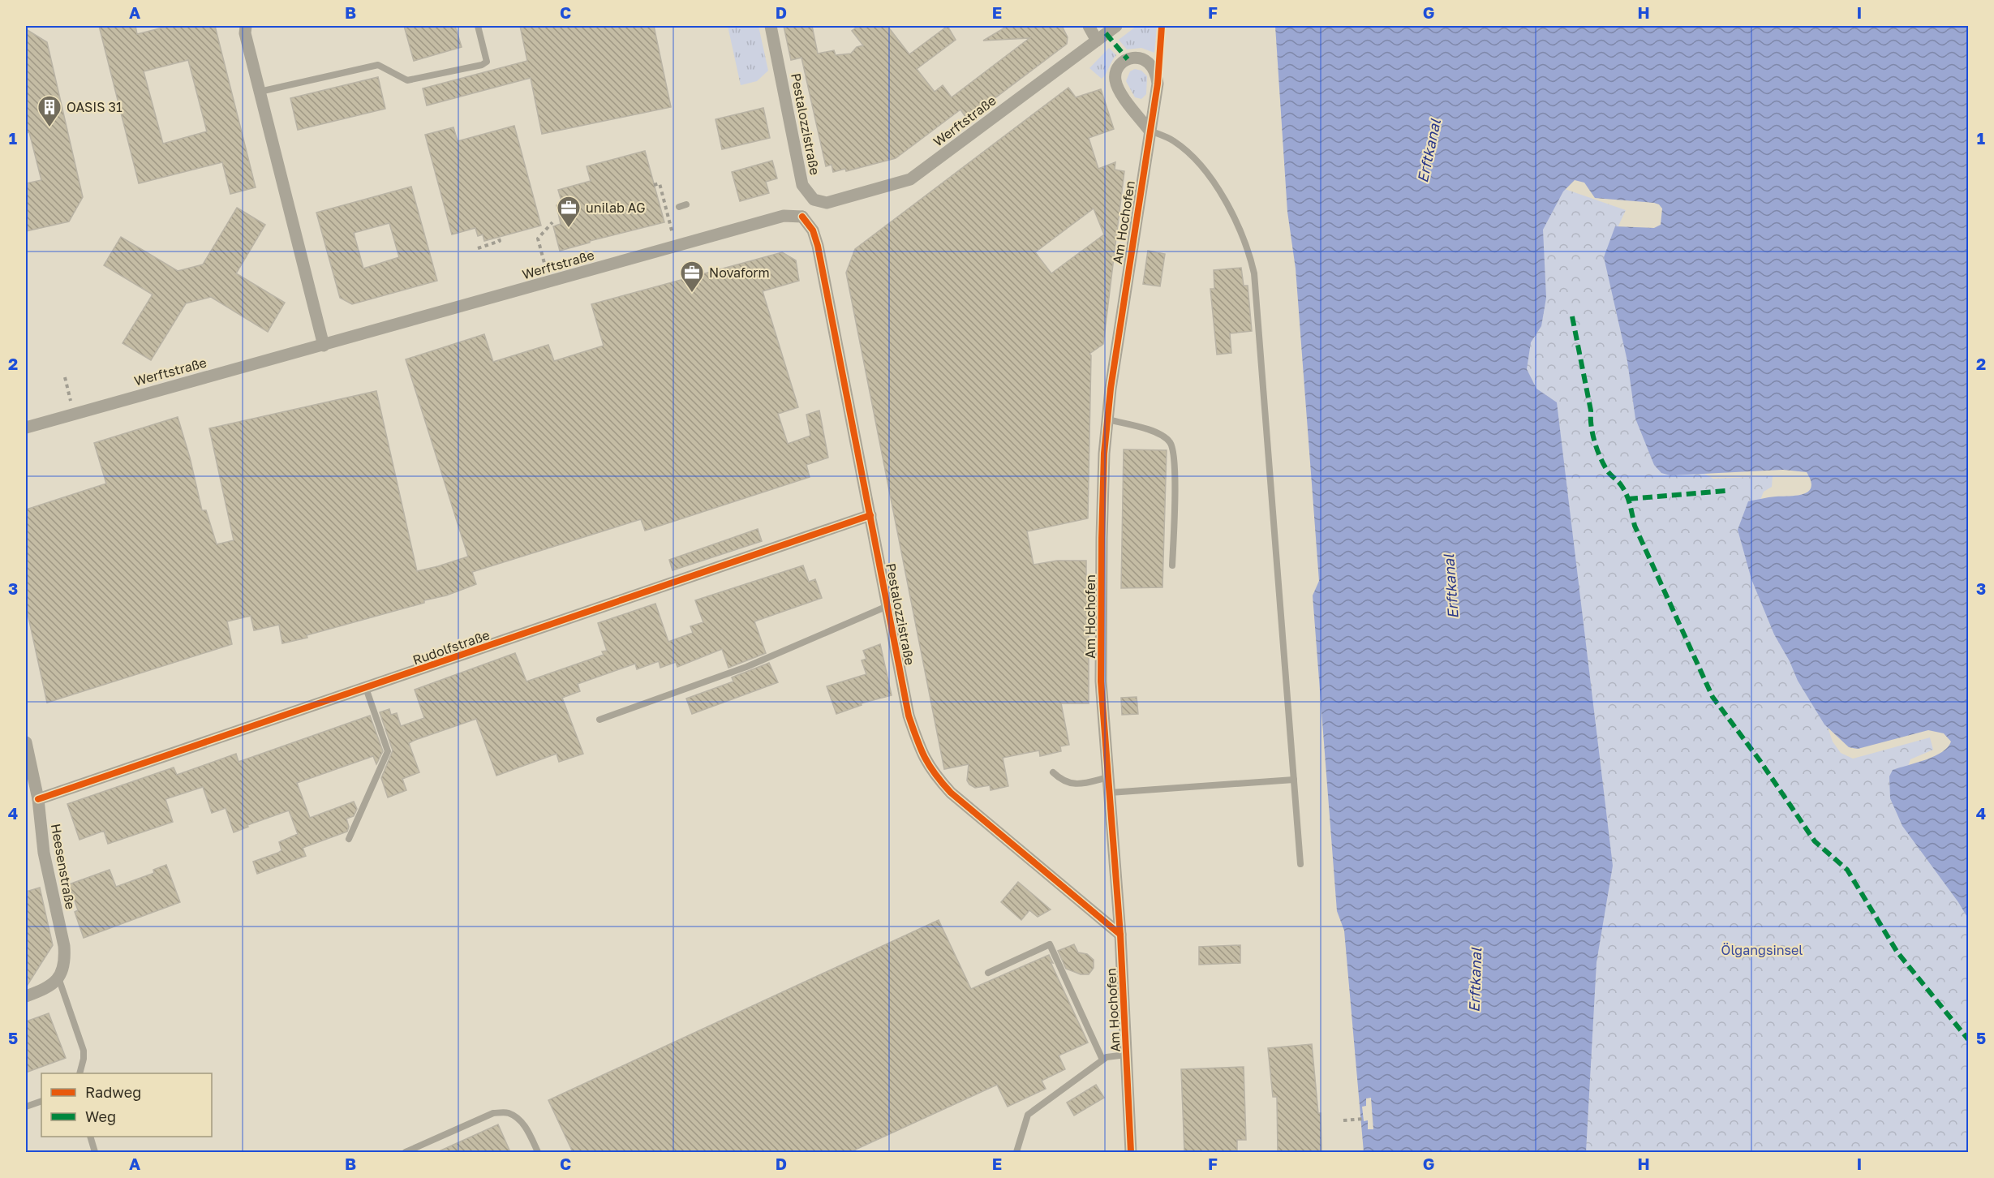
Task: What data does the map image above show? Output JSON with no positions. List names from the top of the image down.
{
  "streets": {
    "street": [
      "Werftstraße",
      "Pestalozzistraße",
      "Am Hochofen",
      "Rudolfstraße",
      "Heesenstraße"
    ]
  },
  "crossings": [
    ["Werftstraße", "Pestalozzistraße"],
    ["Pestalozzistraße", "Am Hochofen"],
    ["Pestalozzistraße", "Rudolfstraße"],
    ["Rudolfstraße", "Heesenstraße"]
  ],
  "water": ["Erftkanal"],
  "parks": ["Ölgangsinsel"],
  "places": {
    "building": ["OASIS 31"],
    "office": ["unilab AG", "Novaform"]
  },
  "legend": ["Radweg", "Weg"],
  "grid": {
    "columns": [
      "A",
      "B",
      "C",
      "D",
      "E",
      "F",
      "G",
      "H",
      "I"
    ],
    "rows": [
      "1",
      "2",
      "3",
      "4",
      "5"
    ]
  }
}
